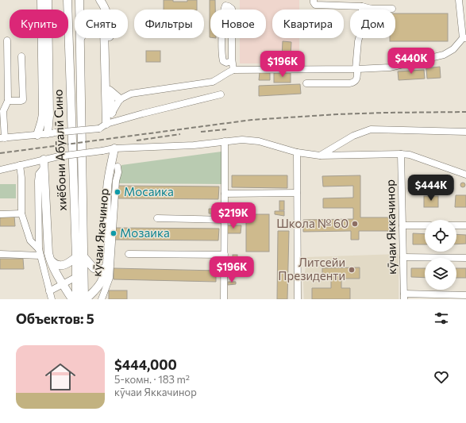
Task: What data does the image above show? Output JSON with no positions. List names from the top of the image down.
{
  "streets": {
    "main road": ["хиёбони Абӯалӣ Сино"],
    "street": ["кӯчаи Яккачинор", "кӯчаи Якачинор"]
  },
  "places": [
    "Мосаика",
    "Школа № 60",
    "Мозаика",
    "Литсейи Президенти"
  ],
  "page": {
    "chip": [
      "Купить",
      "Снять",
      "Фильтры",
      "Новое",
      "Квартира",
      "Дом"
    ],
    "price": [
      "$440K",
      "$196K",
      "$444K",
      "$219K",
      "$196K"
    ],
    "heading": "Объектов: 5",
    "list": [
      {
        "name": "$444,000",
        "note": "5-комн. · 183 m² · кӯчаи Яккачинор"
      }
    ]
  }
}
